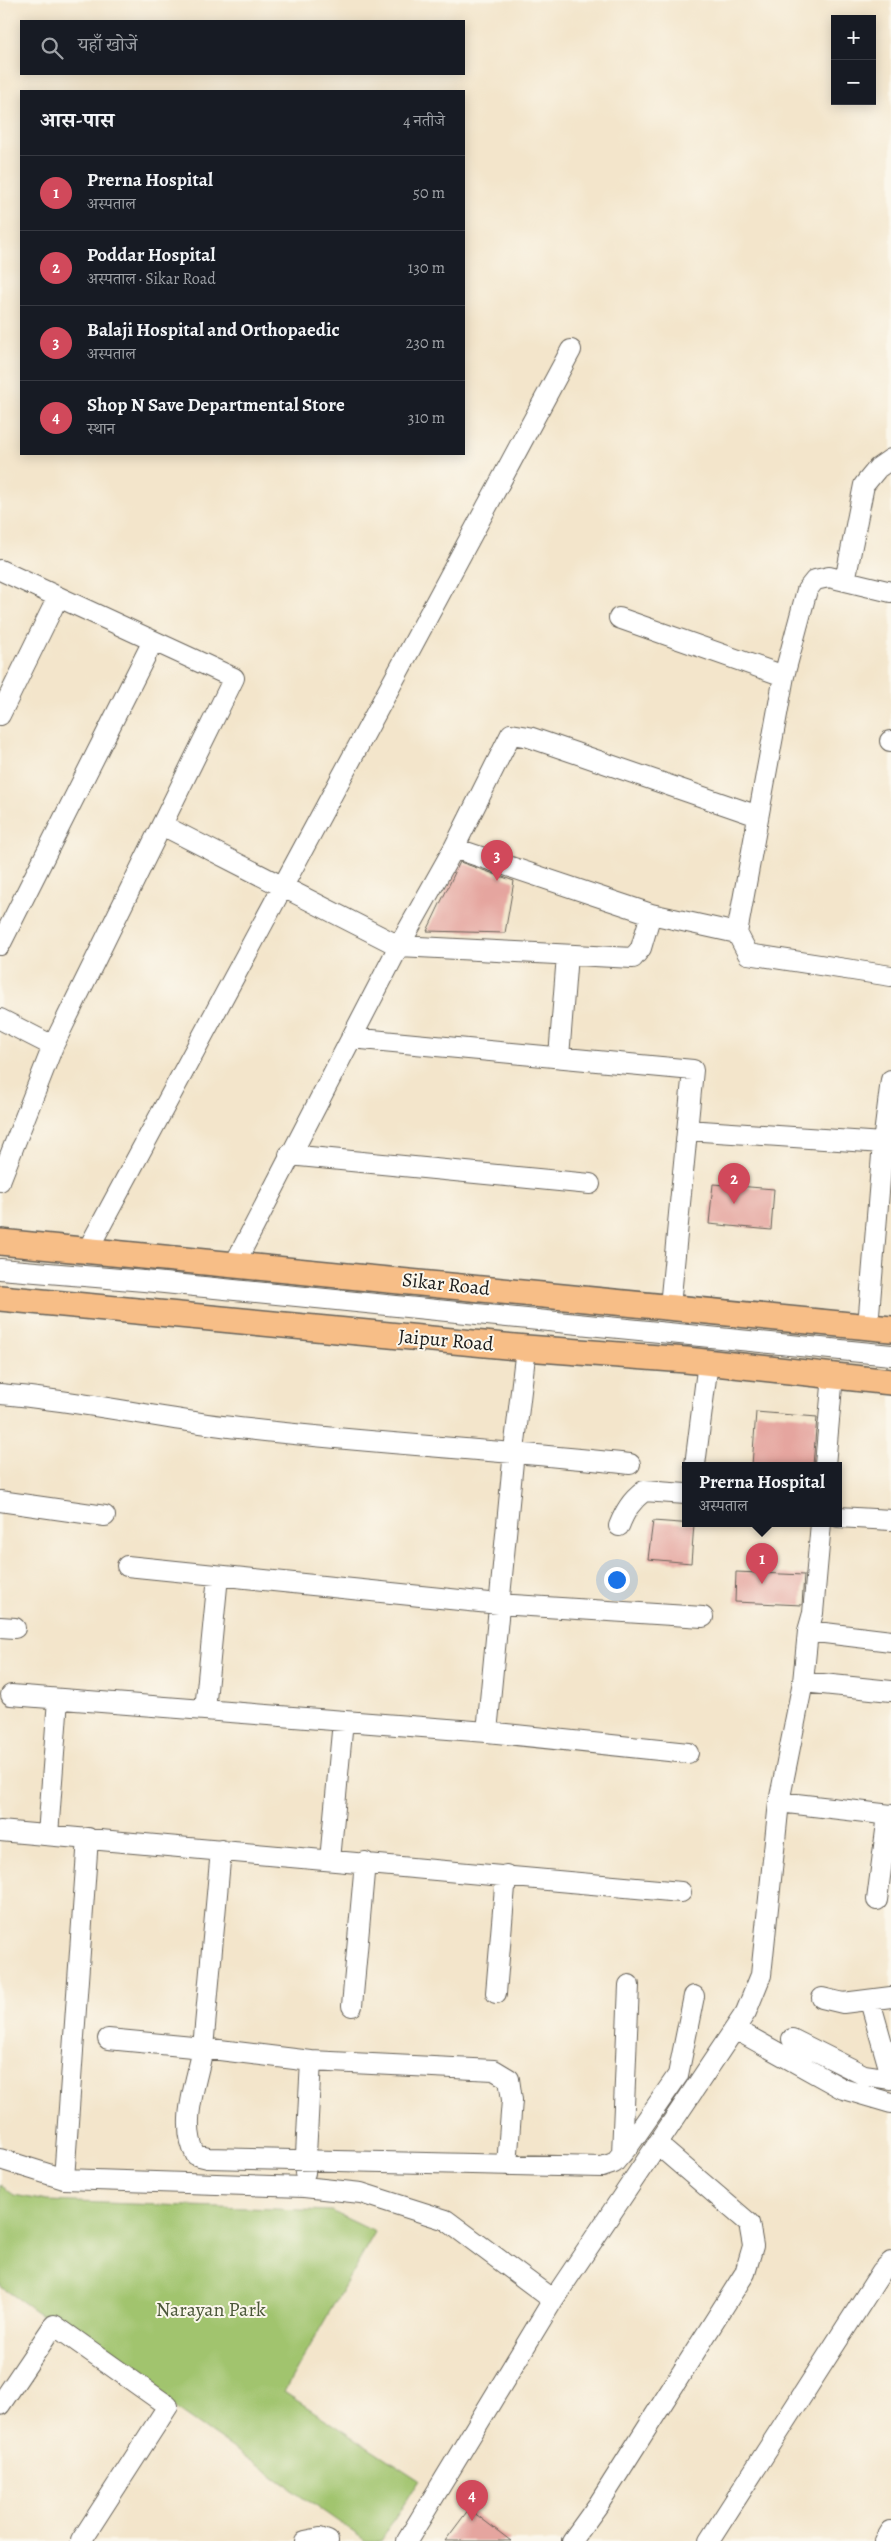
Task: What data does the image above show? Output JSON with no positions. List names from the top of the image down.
{
  "streets": {
    "main road": ["Sikar Road", "Jaipur Road"]
  },
  "parks": ["Narayan Park"],
  "page": {
    "map_buttons": ["+", "−"],
    "search": "यहाँ खोजें",
    "heading": ["आस-पास", "4 नतीजे"],
    "list": [
      {
        "mark": "1",
        "name": "Prerna Hospital",
        "note": "अस्पताल",
        "value": "50 m"
      },
      {
        "mark": "2",
        "name": "Poddar Hospital",
        "note": "अस्पताल · Sikar Road",
        "value": "130 m"
      },
      {
        "mark": "3",
        "name": "Balaji Hospital and Orthopaedic",
        "note": "अस्पताल",
        "value": "230 m"
      },
      {
        "mark": "4",
        "name": "Shop N Save Departmental Store",
        "note": "स्थान",
        "value": "310 m"
      }
    ],
    "pins": [
      "3",
      "2",
      "1",
      "4"
    ],
    "popup": ["Prerna Hospital", "अस्पताल"]
  }
}
